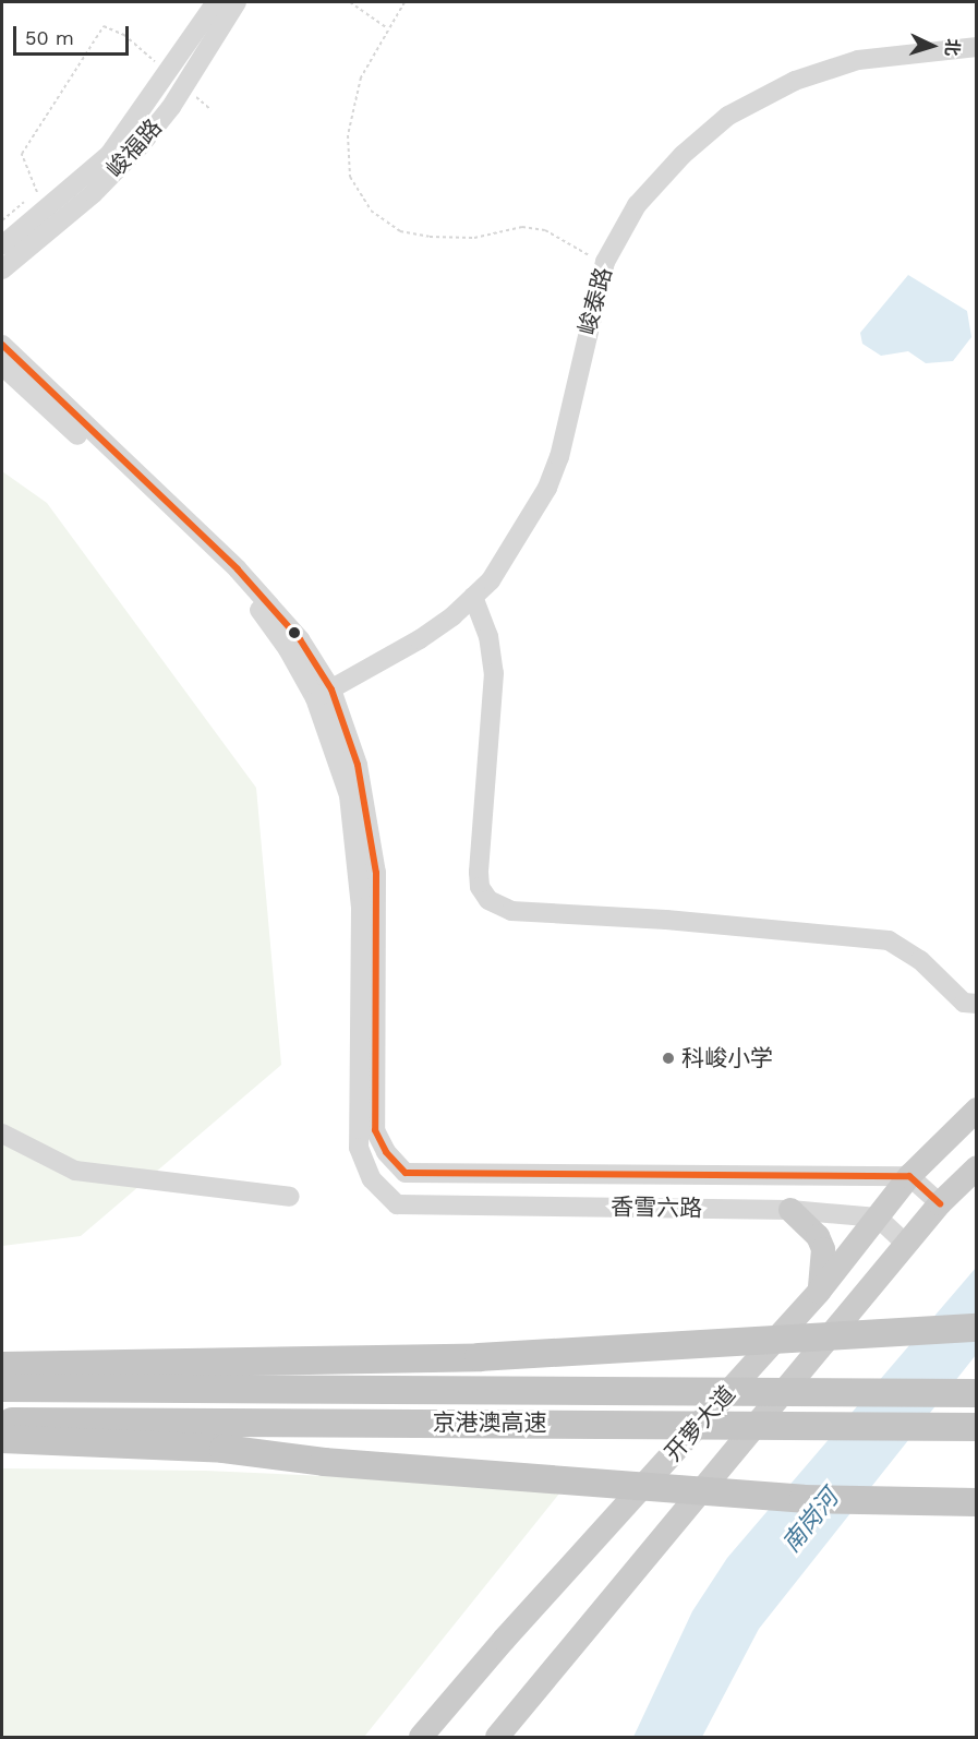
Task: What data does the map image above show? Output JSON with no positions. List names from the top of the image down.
{
  "streets": {
    "highway": ["京港澳高速"],
    "main road": ["开萝大道"],
    "street": ["峻福路", "峻泰路", "香雪六路"]
  },
  "crossings": [
    ["峻泰路", "香雪六路"],
    ["香雪六路", "开萝大道"]
  ],
  "water": ["南岗河"],
  "places": ["科峻小学"],
  "scale_bar": "50 m",
  "north": "right"
}
